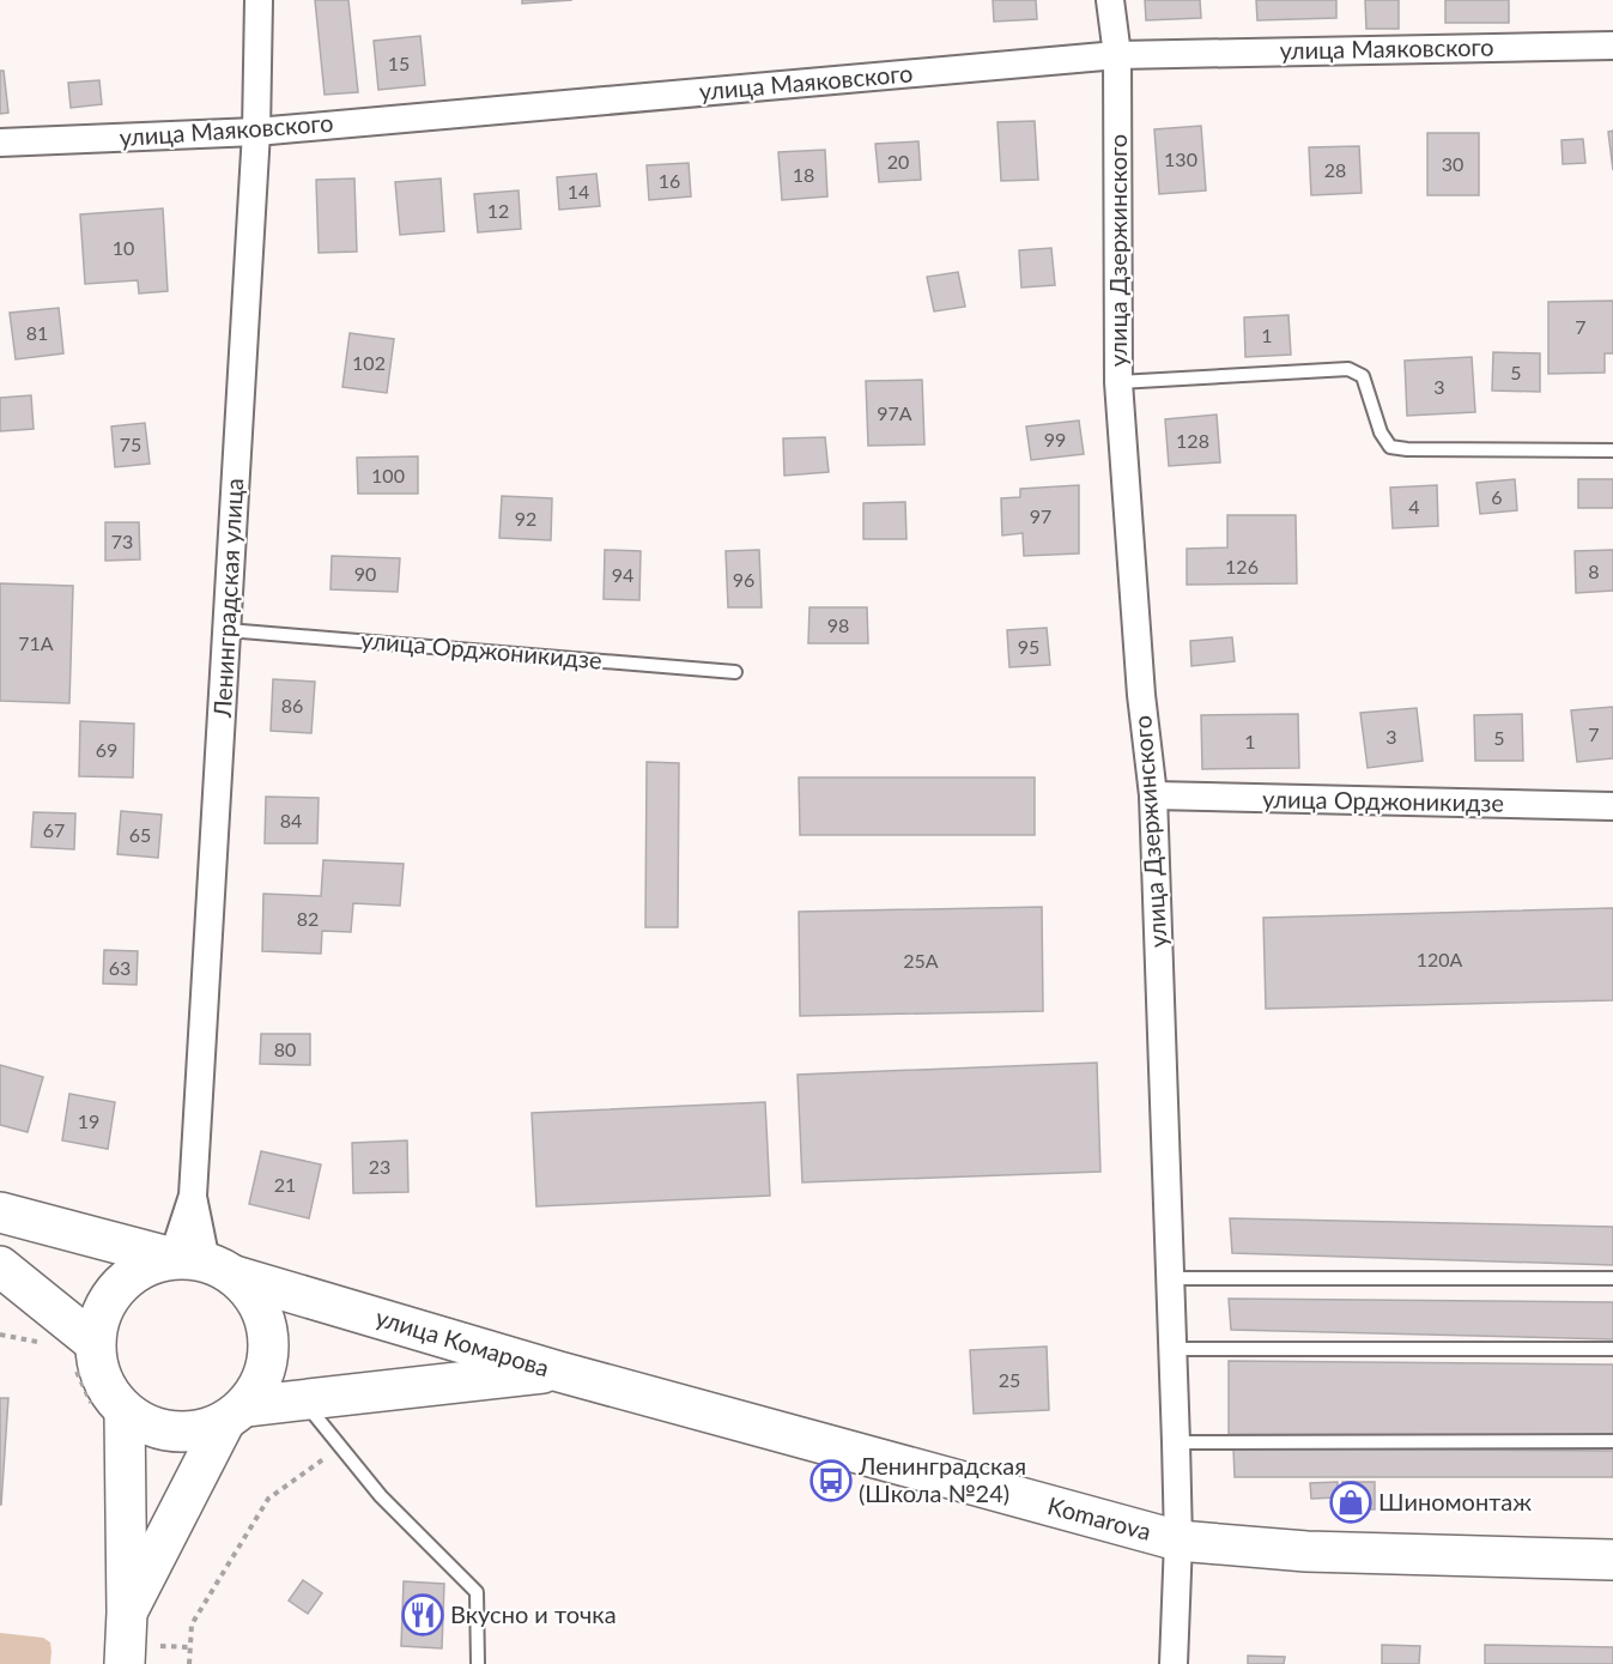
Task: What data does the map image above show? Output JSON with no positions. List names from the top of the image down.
{
  "streets": {
    "highway": ["улица Комарова", "Komarova"],
    "street": [
      "улица Маяковского",
      "улица Дзержинского",
      "Ленинградская улица",
      "улица Орджоникидзе"
    ]
  },
  "crossings": [
    ["улица Маяковского", "улица Дзержинского"],
    ["улица Маяковского", "Ленинградская улица"],
    ["улица Дзержинского", "улица Орджоникидзе"],
    ["улица Дзержинского", "Komarova"],
    ["Ленинградская улица", "улица Орджоникидзе"],
    ["Ленинградская улица", "улица Комарова"],
    ["улица Комарова", "Komarova"]
  ],
  "places": {
    "bus stop": ["Ленинградская (Школа №24)"],
    "shop": ["Шиномонтаж"],
    "restaurant": ["Вкусно и точка"]
  },
  "house_numbers": [
    "15",
    "130",
    "20",
    "30",
    "28",
    "18",
    "16",
    "14",
    "12",
    "10",
    "7",
    "81",
    "1",
    "102",
    "5",
    "3",
    "97А",
    "99",
    "128",
    "75",
    "100",
    "6",
    "4",
    "97",
    "92",
    "73",
    "126",
    "8",
    "90",
    "94",
    "96",
    "98",
    "71А",
    "95",
    "86",
    "7",
    "3",
    "5",
    "1",
    "69",
    "84",
    "67",
    "65",
    "82",
    "120А",
    "25А",
    "63",
    "80",
    "19",
    "23",
    "21",
    "25"
  ]
}
